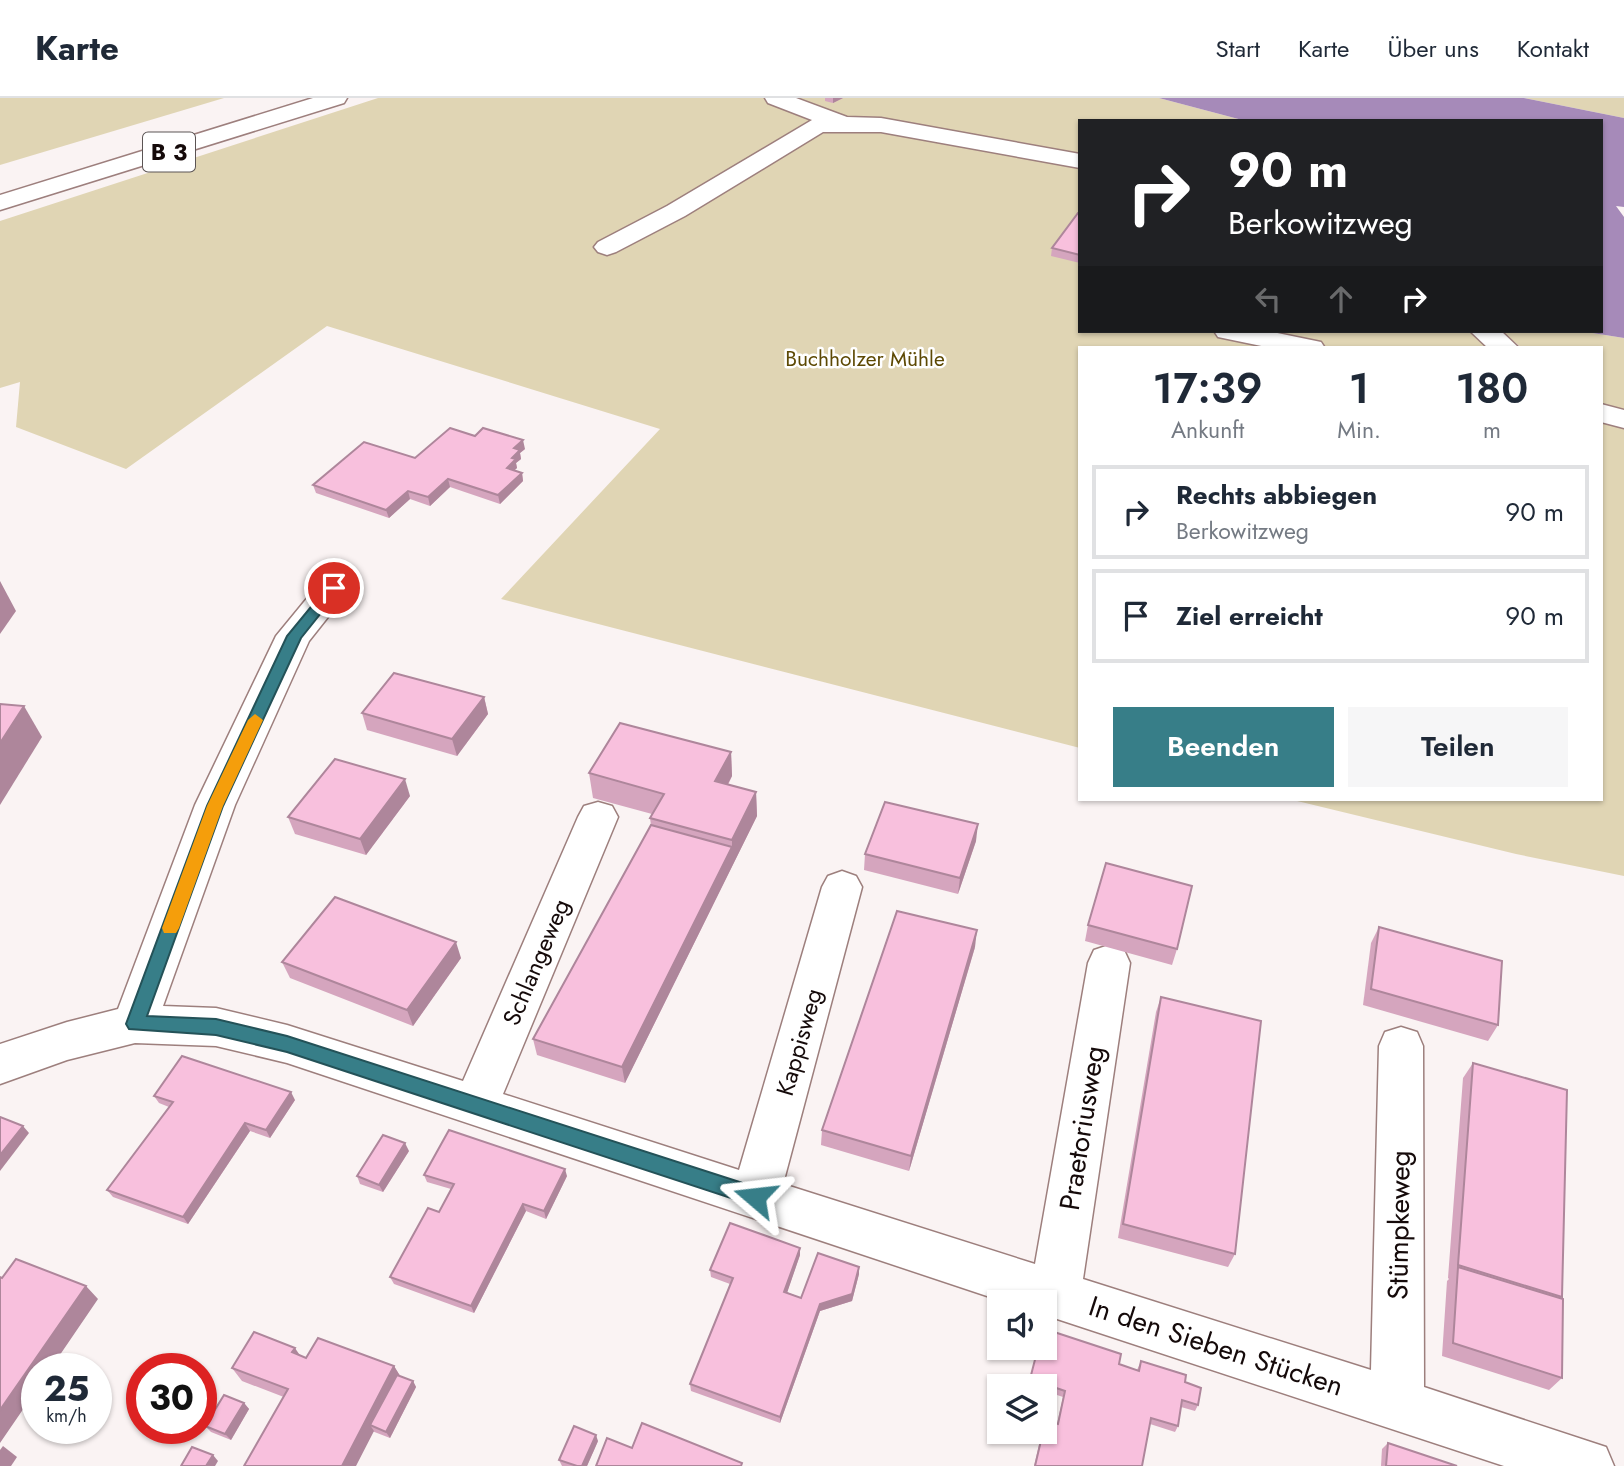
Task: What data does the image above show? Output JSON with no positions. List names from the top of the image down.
{
  "streets": {
    "main road": [
      "B 3",
      "Schlangeweg",
      "Kappisweg",
      "Praetoriusweg",
      "Stümpkeweg",
      "In den Sieben Stücken"
    ]
  },
  "crossings": [
    ["Schlangeweg", "In den Sieben Stücken"],
    ["Kappisweg", "In den Sieben Stücken"],
    ["Stümpkeweg", "In den Sieben Stücken"]
  ],
  "parks": ["Buchholzer Mühle"],
  "page": {
    "header": "Karte",
    "nav": [
      "Start",
      "Karte",
      "Über uns",
      "Kontakt"
    ],
    "turn": ["90 m", "Berkowitzweg"],
    "eta": [
      "17:39",
      "Ankunft",
      "1",
      "Min.",
      "180",
      "m"
    ],
    "list": [
      {
        "name": "Rechts abbiegen",
        "note": "Berkowitzweg",
        "value": "90 m"
      },
      {
        "name": "Ziel erreicht",
        "value": "90 m"
      }
    ],
    "buttons": ["Beenden", "Teilen"],
    "speed": "25 km/h",
    "limit": "30"
  }
}
